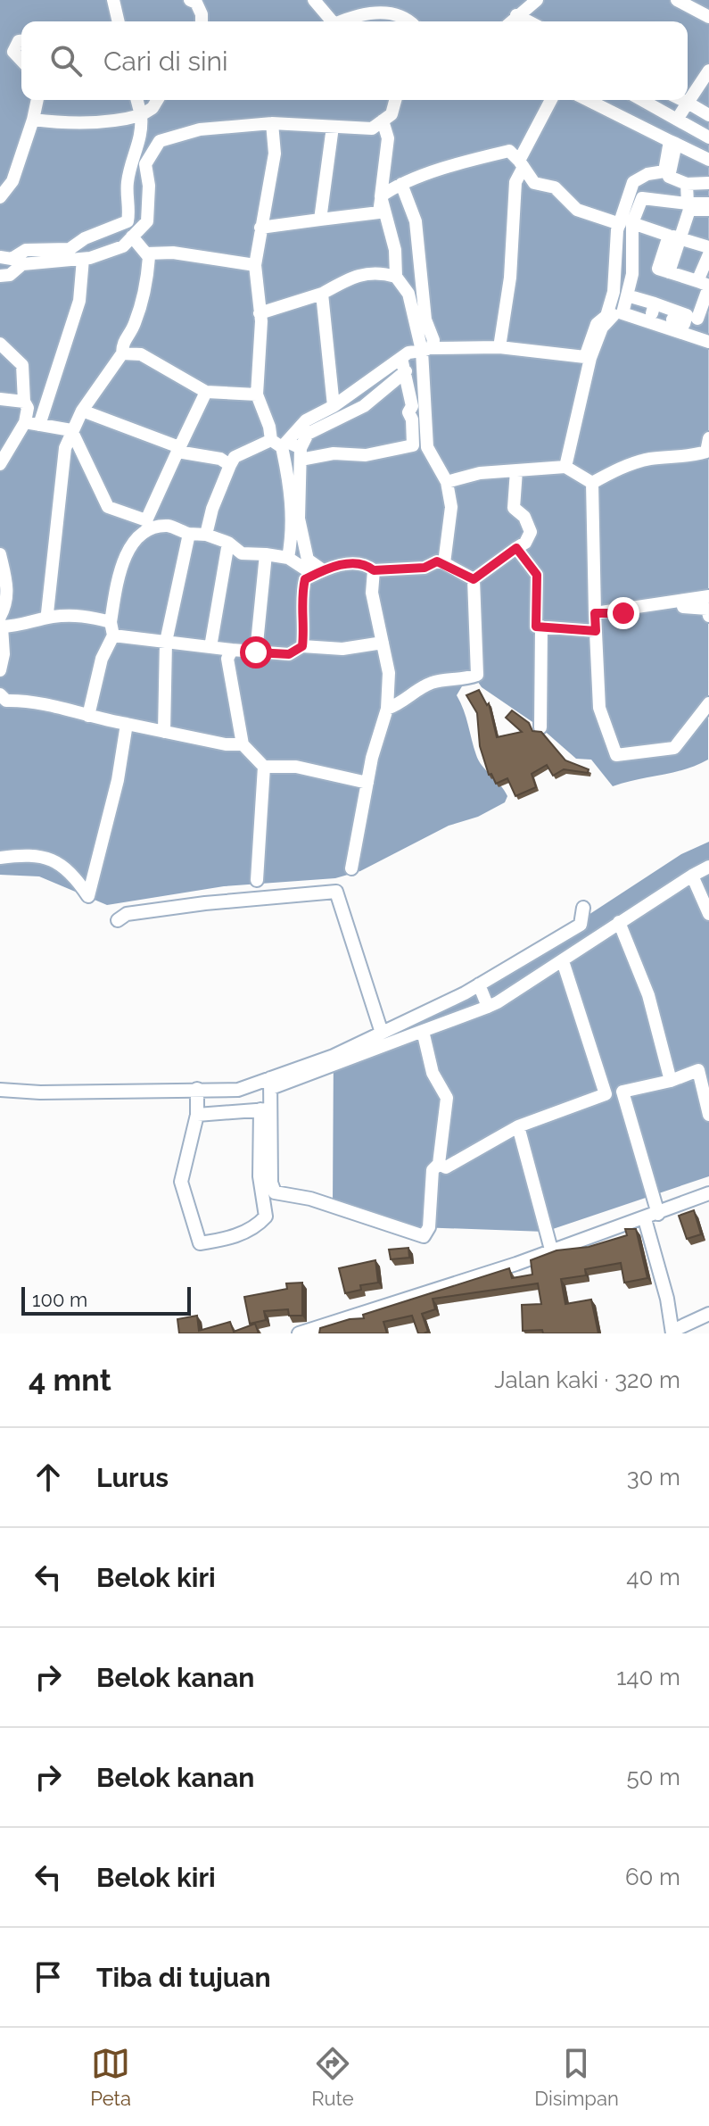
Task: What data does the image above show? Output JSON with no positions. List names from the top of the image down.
{
  "scale_bar": "100 m",
  "page": {
    "search": "Cari di sini",
    "scale": "100 m",
    "heading": ["4 mnt", "Jalan kaki · 320 m"],
    "list": [
      ["Lurus", "30 m"],
      ["Belok kiri", "40 m"],
      ["Belok kanan", "140 m"],
      ["Belok kanan", "50 m"],
      ["Belok kiri", "60 m"],
      "Tiba di tujuan"
    ],
    "nav": ["Peta", "Rute", "Disimpan"]
  }
}
